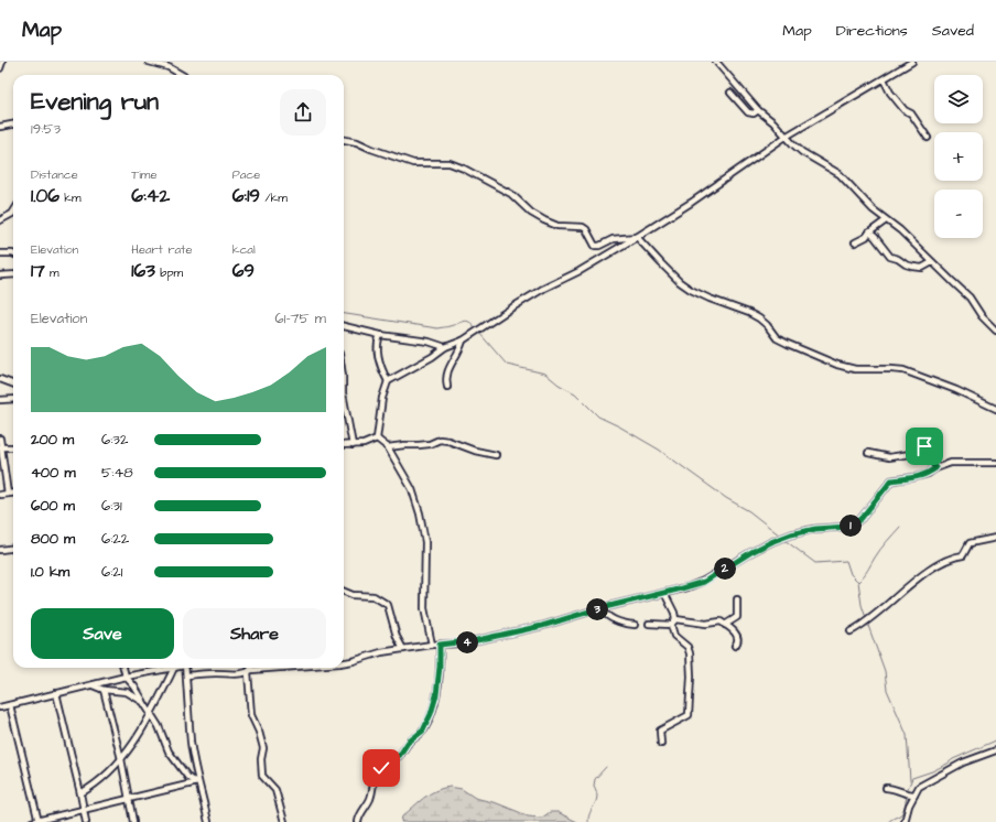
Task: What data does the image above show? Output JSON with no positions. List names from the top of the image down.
{
  "page": {
    "header": "Map",
    "nav": ["Map", "Directions", "Saved"],
    "map_buttons": ["+", "−"],
    "heading": ["Evening run", "19:53"],
    "stats": [
      ["Distance", "1.06 km"],
      ["Time", "6:42"],
      ["Pace", "6:19 /km"],
      ["Elevation", "17 m"],
      ["Heart rate", "163 bpm"],
      ["kcal", "69"]
    ],
    "chart": ["Elevation", "61–75 m"],
    "list": [
      {
        "name": "200 m",
        "note": "6:32"
      },
      {
        "name": "400 m",
        "note": "5:48"
      },
      {
        "name": "600 m",
        "note": "6:31"
      },
      {
        "name": "800 m",
        "note": "6:22"
      },
      {
        "name": "1.0 km",
        "note": "6:21"
      }
    ],
    "pins": [
      "1",
      "2",
      "3",
      "4"
    ],
    "buttons": ["Save", "Share"]
  }
}
